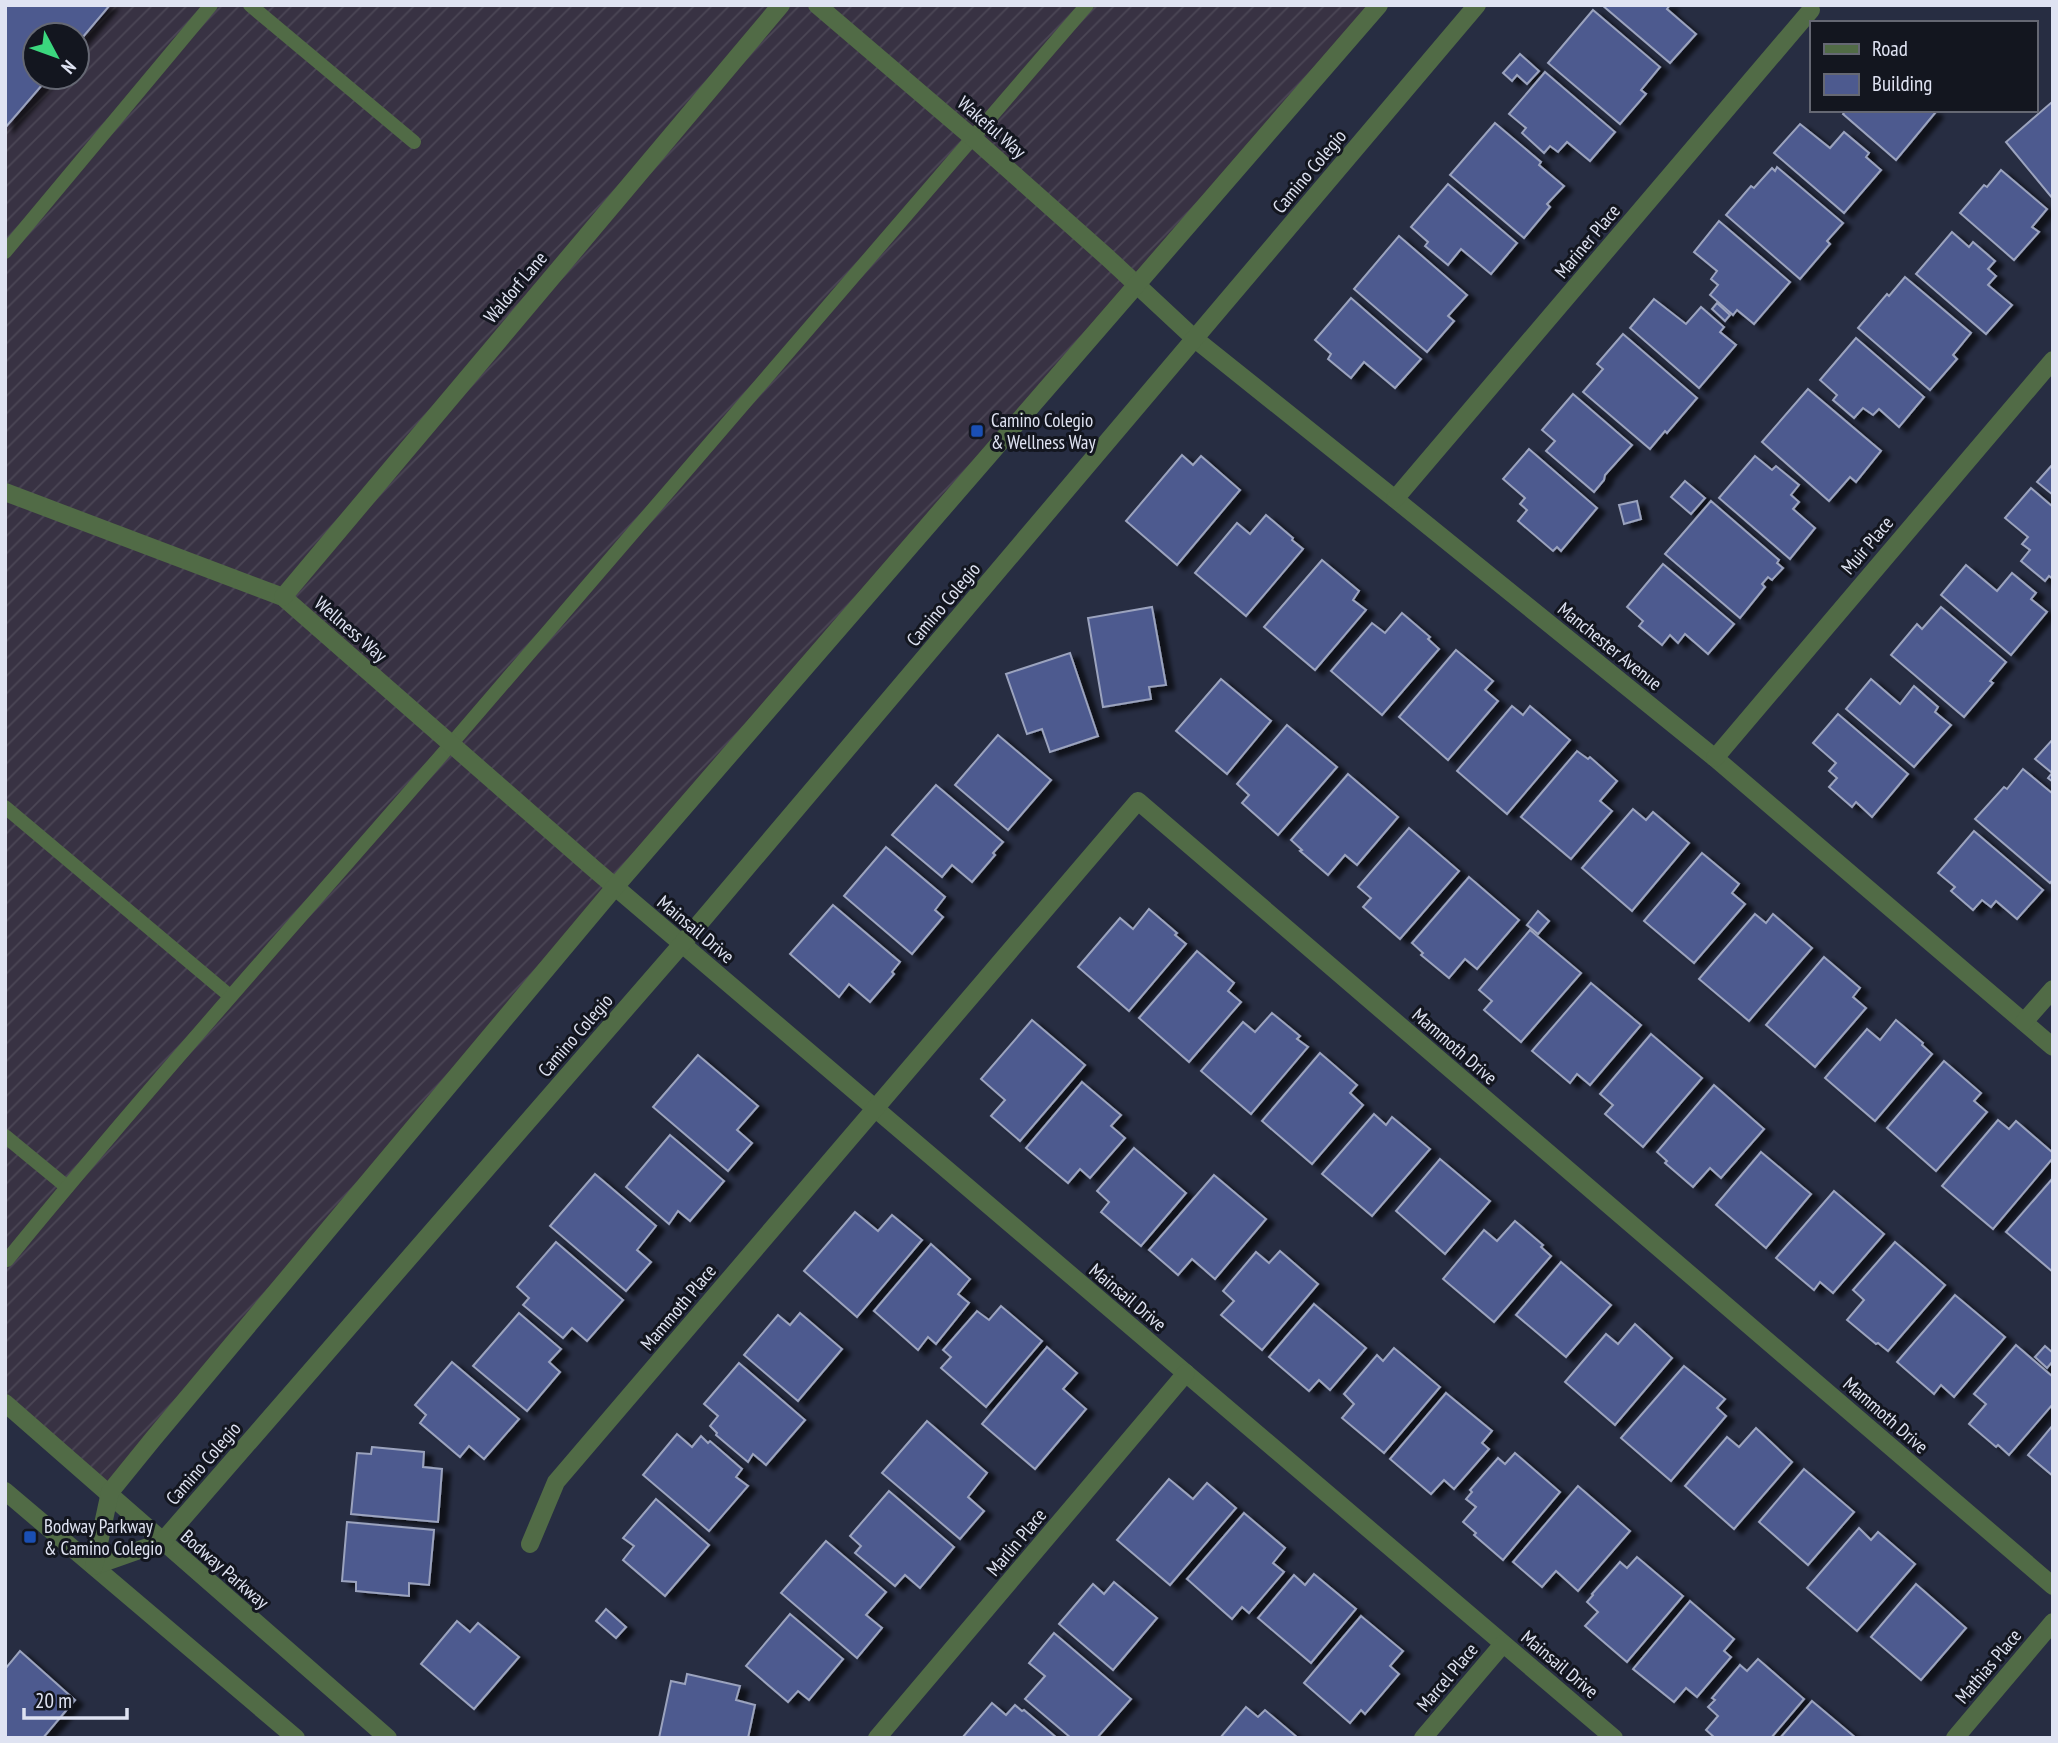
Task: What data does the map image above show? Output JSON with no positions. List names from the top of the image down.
{
  "streets": {
    "street": [
      "Wakeful Way",
      "Camino Colegio",
      "Mariner Place",
      "Waldorf Lane",
      "Muir Place",
      "Wellness Way",
      "Manchester Avenue",
      "Mainsail Drive",
      "Mammoth Drive",
      "Mammoth Place",
      "Marlin Place",
      "Bodway Parkway",
      "Mathias Place",
      "Marcel Place"
    ]
  },
  "crossings": [
    ["Wakeful Way", "Manchester Avenue"],
    ["Camino Colegio", "Manchester Avenue"],
    ["Camino Colegio", "Mainsail Drive"],
    ["Camino Colegio", "Bodway Parkway"],
    ["Mariner Place", "Manchester Avenue"],
    ["Waldorf Lane", "Wellness Way"],
    ["Muir Place", "Manchester Avenue"],
    ["Wellness Way", "Mainsail Drive"],
    ["Mainsail Drive", "Mammoth Drive"],
    ["Mainsail Drive", "Mammoth Place"],
    ["Mainsail Drive", "Marlin Place"],
    ["Mainsail Drive", "Marcel Place"],
    ["Mammoth Drive", "Mammoth Place"]
  ],
  "places": {
    "transit": ["Camino Colegio & Wellness Way", "Bodway Parkway & Camino Colegio"]
  },
  "legend": ["Road", "Building"],
  "scale_bar": "20 m",
  "north": "bottom right"
}
